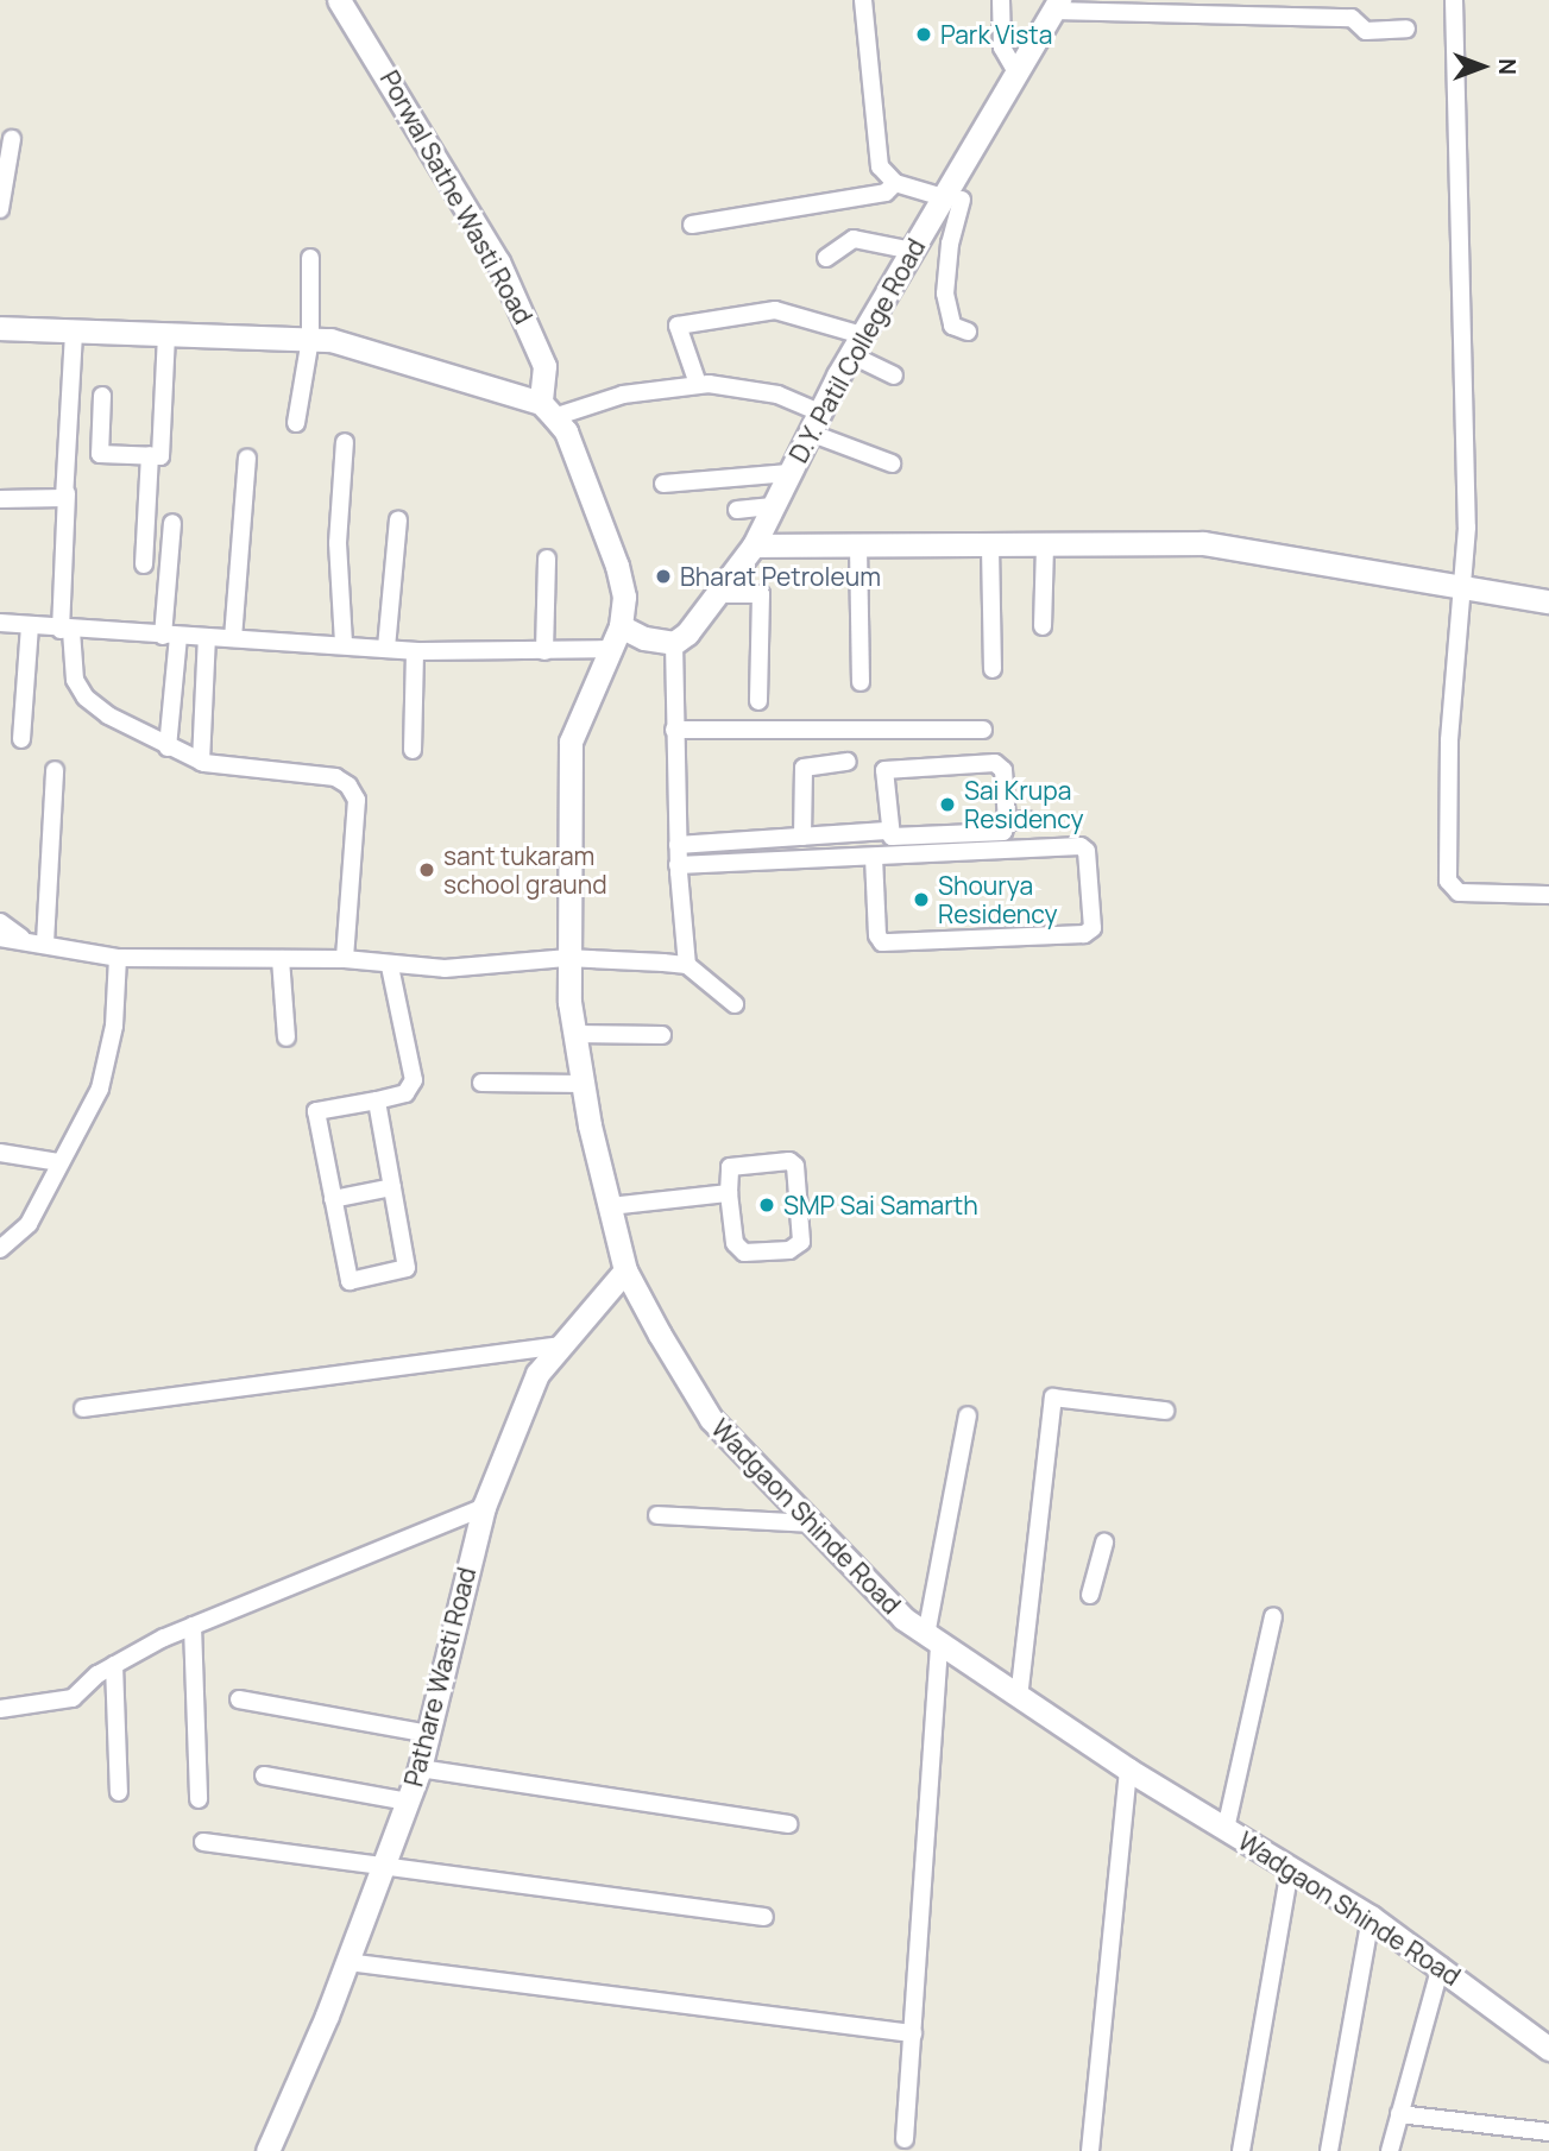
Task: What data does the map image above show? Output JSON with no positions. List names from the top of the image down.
{
  "streets": {
    "street": [
      "Porwal Sathe Wasti Road",
      "D.Y. Patil College Road",
      "Wadgaon Shinde Road",
      "Pathare Wasti Road"
    ]
  },
  "crossings": [
    ["Wadgaon Shinde Road", "Pathare Wasti Road"]
  ],
  "places": [
    "Park Vista",
    "Bharat Petroleum",
    "Sai Krupa Residency",
    "sant tukaram school graund",
    "Shourya Residency",
    "SMP Sai Samarth"
  ],
  "north": "right"
}
